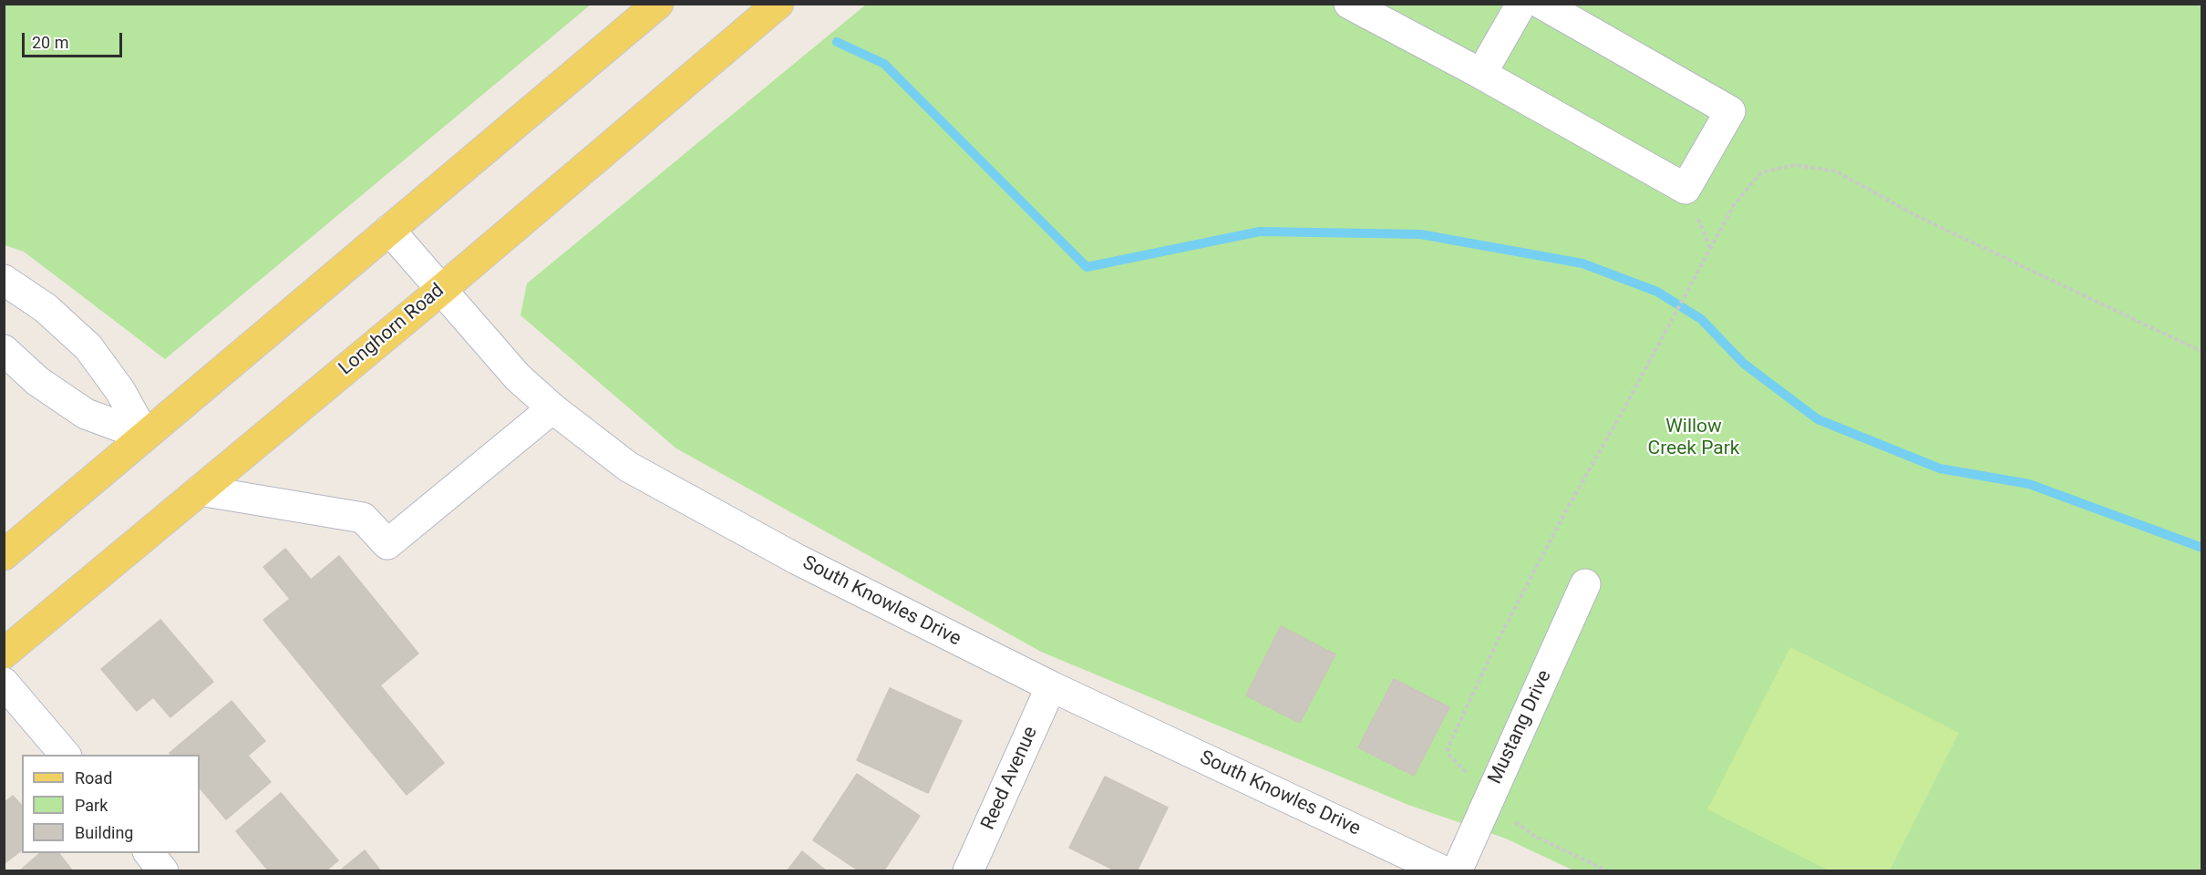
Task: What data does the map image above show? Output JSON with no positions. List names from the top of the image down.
{
  "streets": {
    "main road": ["Longhorn Road"],
    "street": ["South Knowles Drive", "Mustang Drive", "Reed Avenue"]
  },
  "crossings": [
    ["Longhorn Road", "South Knowles Drive"],
    ["South Knowles Drive", "Reed Avenue"]
  ],
  "parks": ["Willow Creek Park"],
  "legend": ["Road", "Park", "Building"],
  "scale_bar": "20 m"
}
